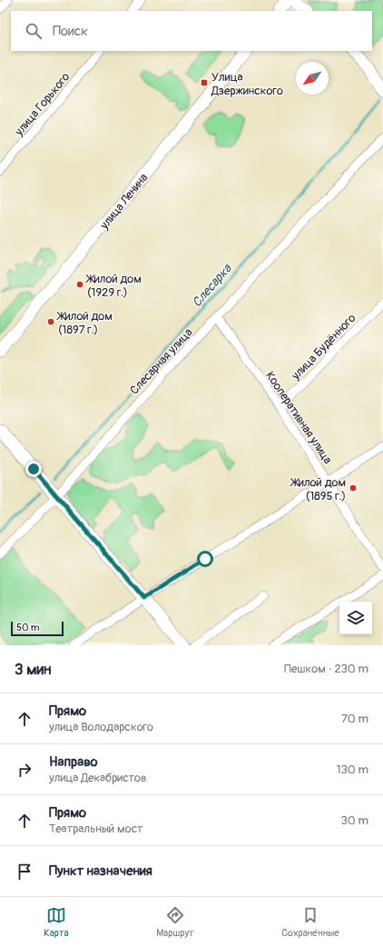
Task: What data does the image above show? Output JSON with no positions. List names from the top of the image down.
{
  "streets": {
    "main road": ["улица Ленина"],
    "street": [
      "улица Горького",
      "улица Будённого",
      "Слесарная улица",
      "Кооперативная улица"
    ]
  },
  "crossings": [
    ["улица Будённого", "Кооперативная улица"],
    ["Слесарная улица", "Кооперативная улица"]
  ],
  "water": ["Слесарка"],
  "places": {
    "transit": ["Улица Дзержинского"],
    "other": ["Жилой дом (1929 г.)", "Жилой дом (1897 г.)", "Жилой дом (1895 г.)"]
  },
  "scale_bar": "50 m",
  "north": "bottom left",
  "page": {
    "search": "Поиск",
    "scale": "50 m",
    "heading": ["3 мин", "Пешком · 230 m"],
    "list": [
      ["Прямо", "улица Володарского", "70 m"],
      ["Направо", "улица Декабристов", "130 m"],
      ["Прямо", "Театральный мост", "30 m"],
      "Пункт назначения"
    ],
    "nav": ["Карта", "Маршрут", "Сохранённые"]
  }
}
